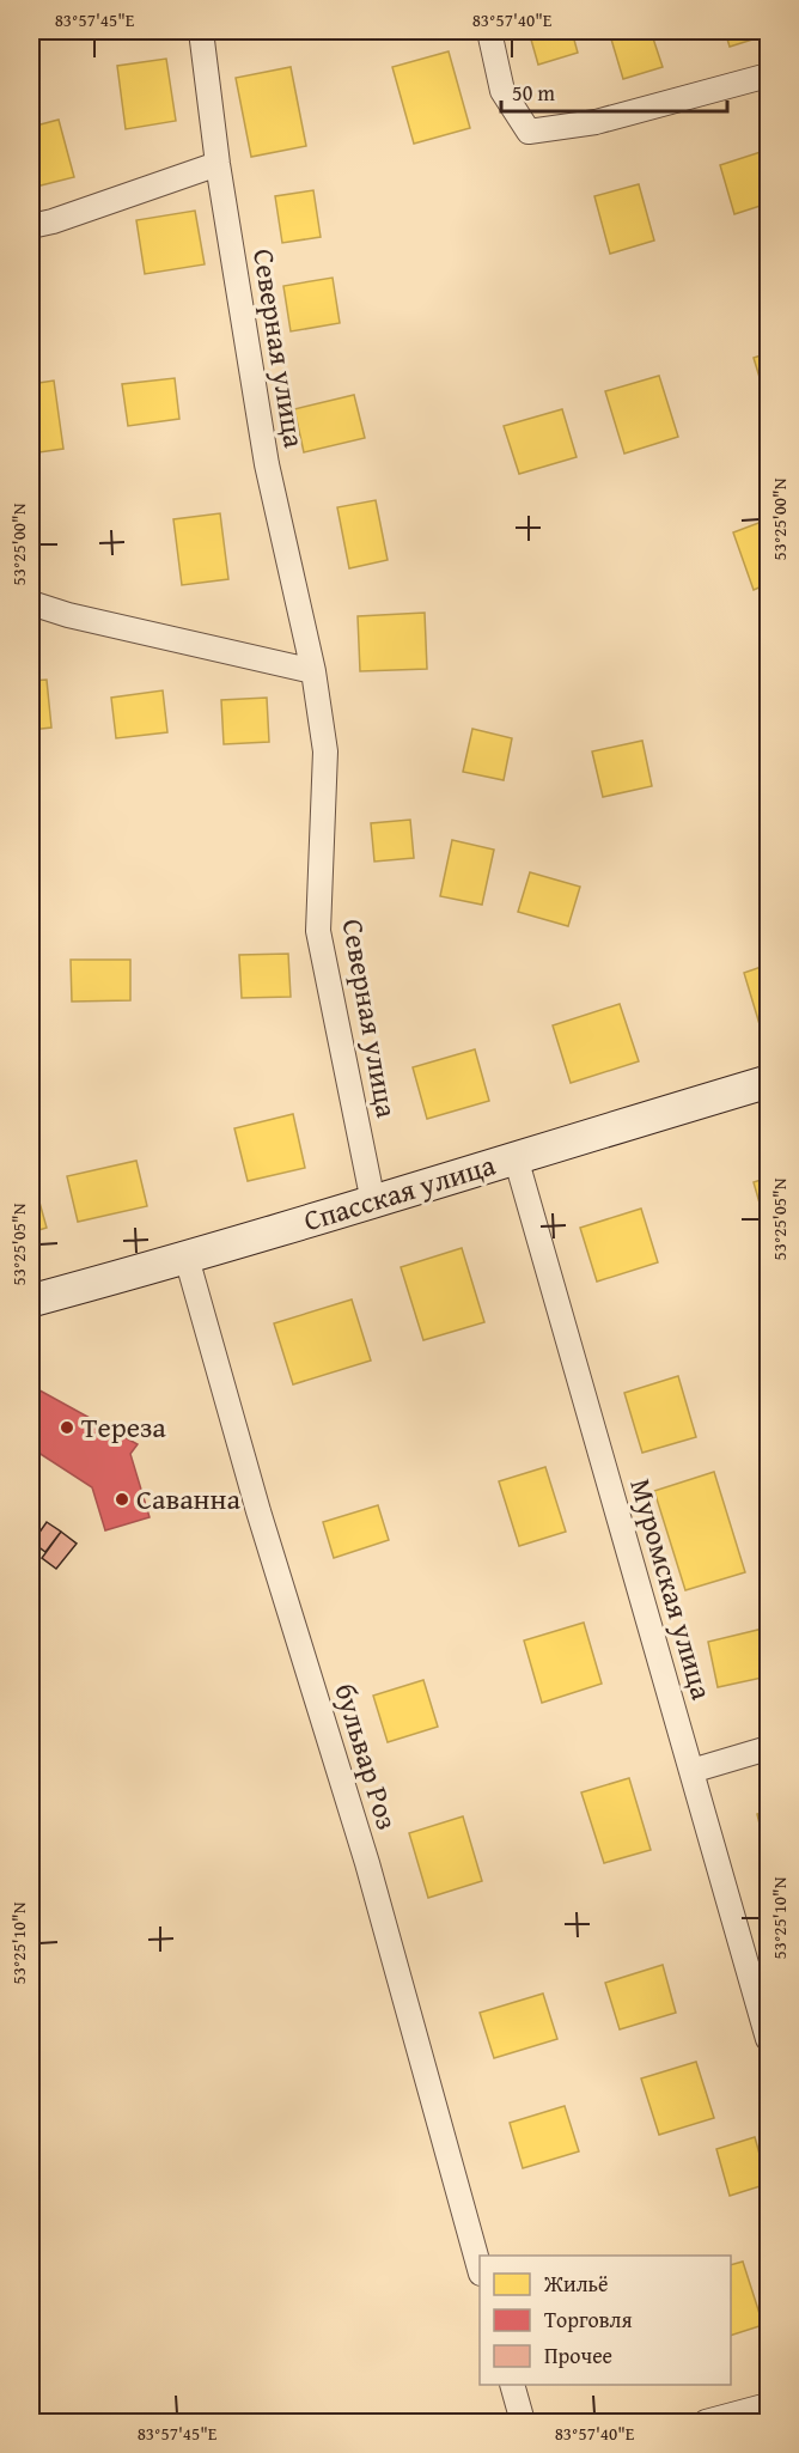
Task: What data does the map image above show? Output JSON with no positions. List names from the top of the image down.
{
  "streets": {
    "street": [
      "Северная улица",
      "Спасская улица",
      "Муромская улица",
      "бульвар Роз"
    ]
  },
  "crossings": [
    ["Северная улица", "Спасская улица"],
    ["Спасская улица", "Муромская улица"],
    ["Спасская улица", "бульвар Роз"]
  ],
  "places": ["Тереза", "Саванна"],
  "legend": ["Жильё", "Торговля", "Прочее"],
  "scale_bar": "50 m",
  "coordinates": [
    "83°57'45\"E",
    "83°57'40\"E",
    "53°25'00\"N",
    "53°25'05\"N",
    "53°25'10\"N"
  ]
}
